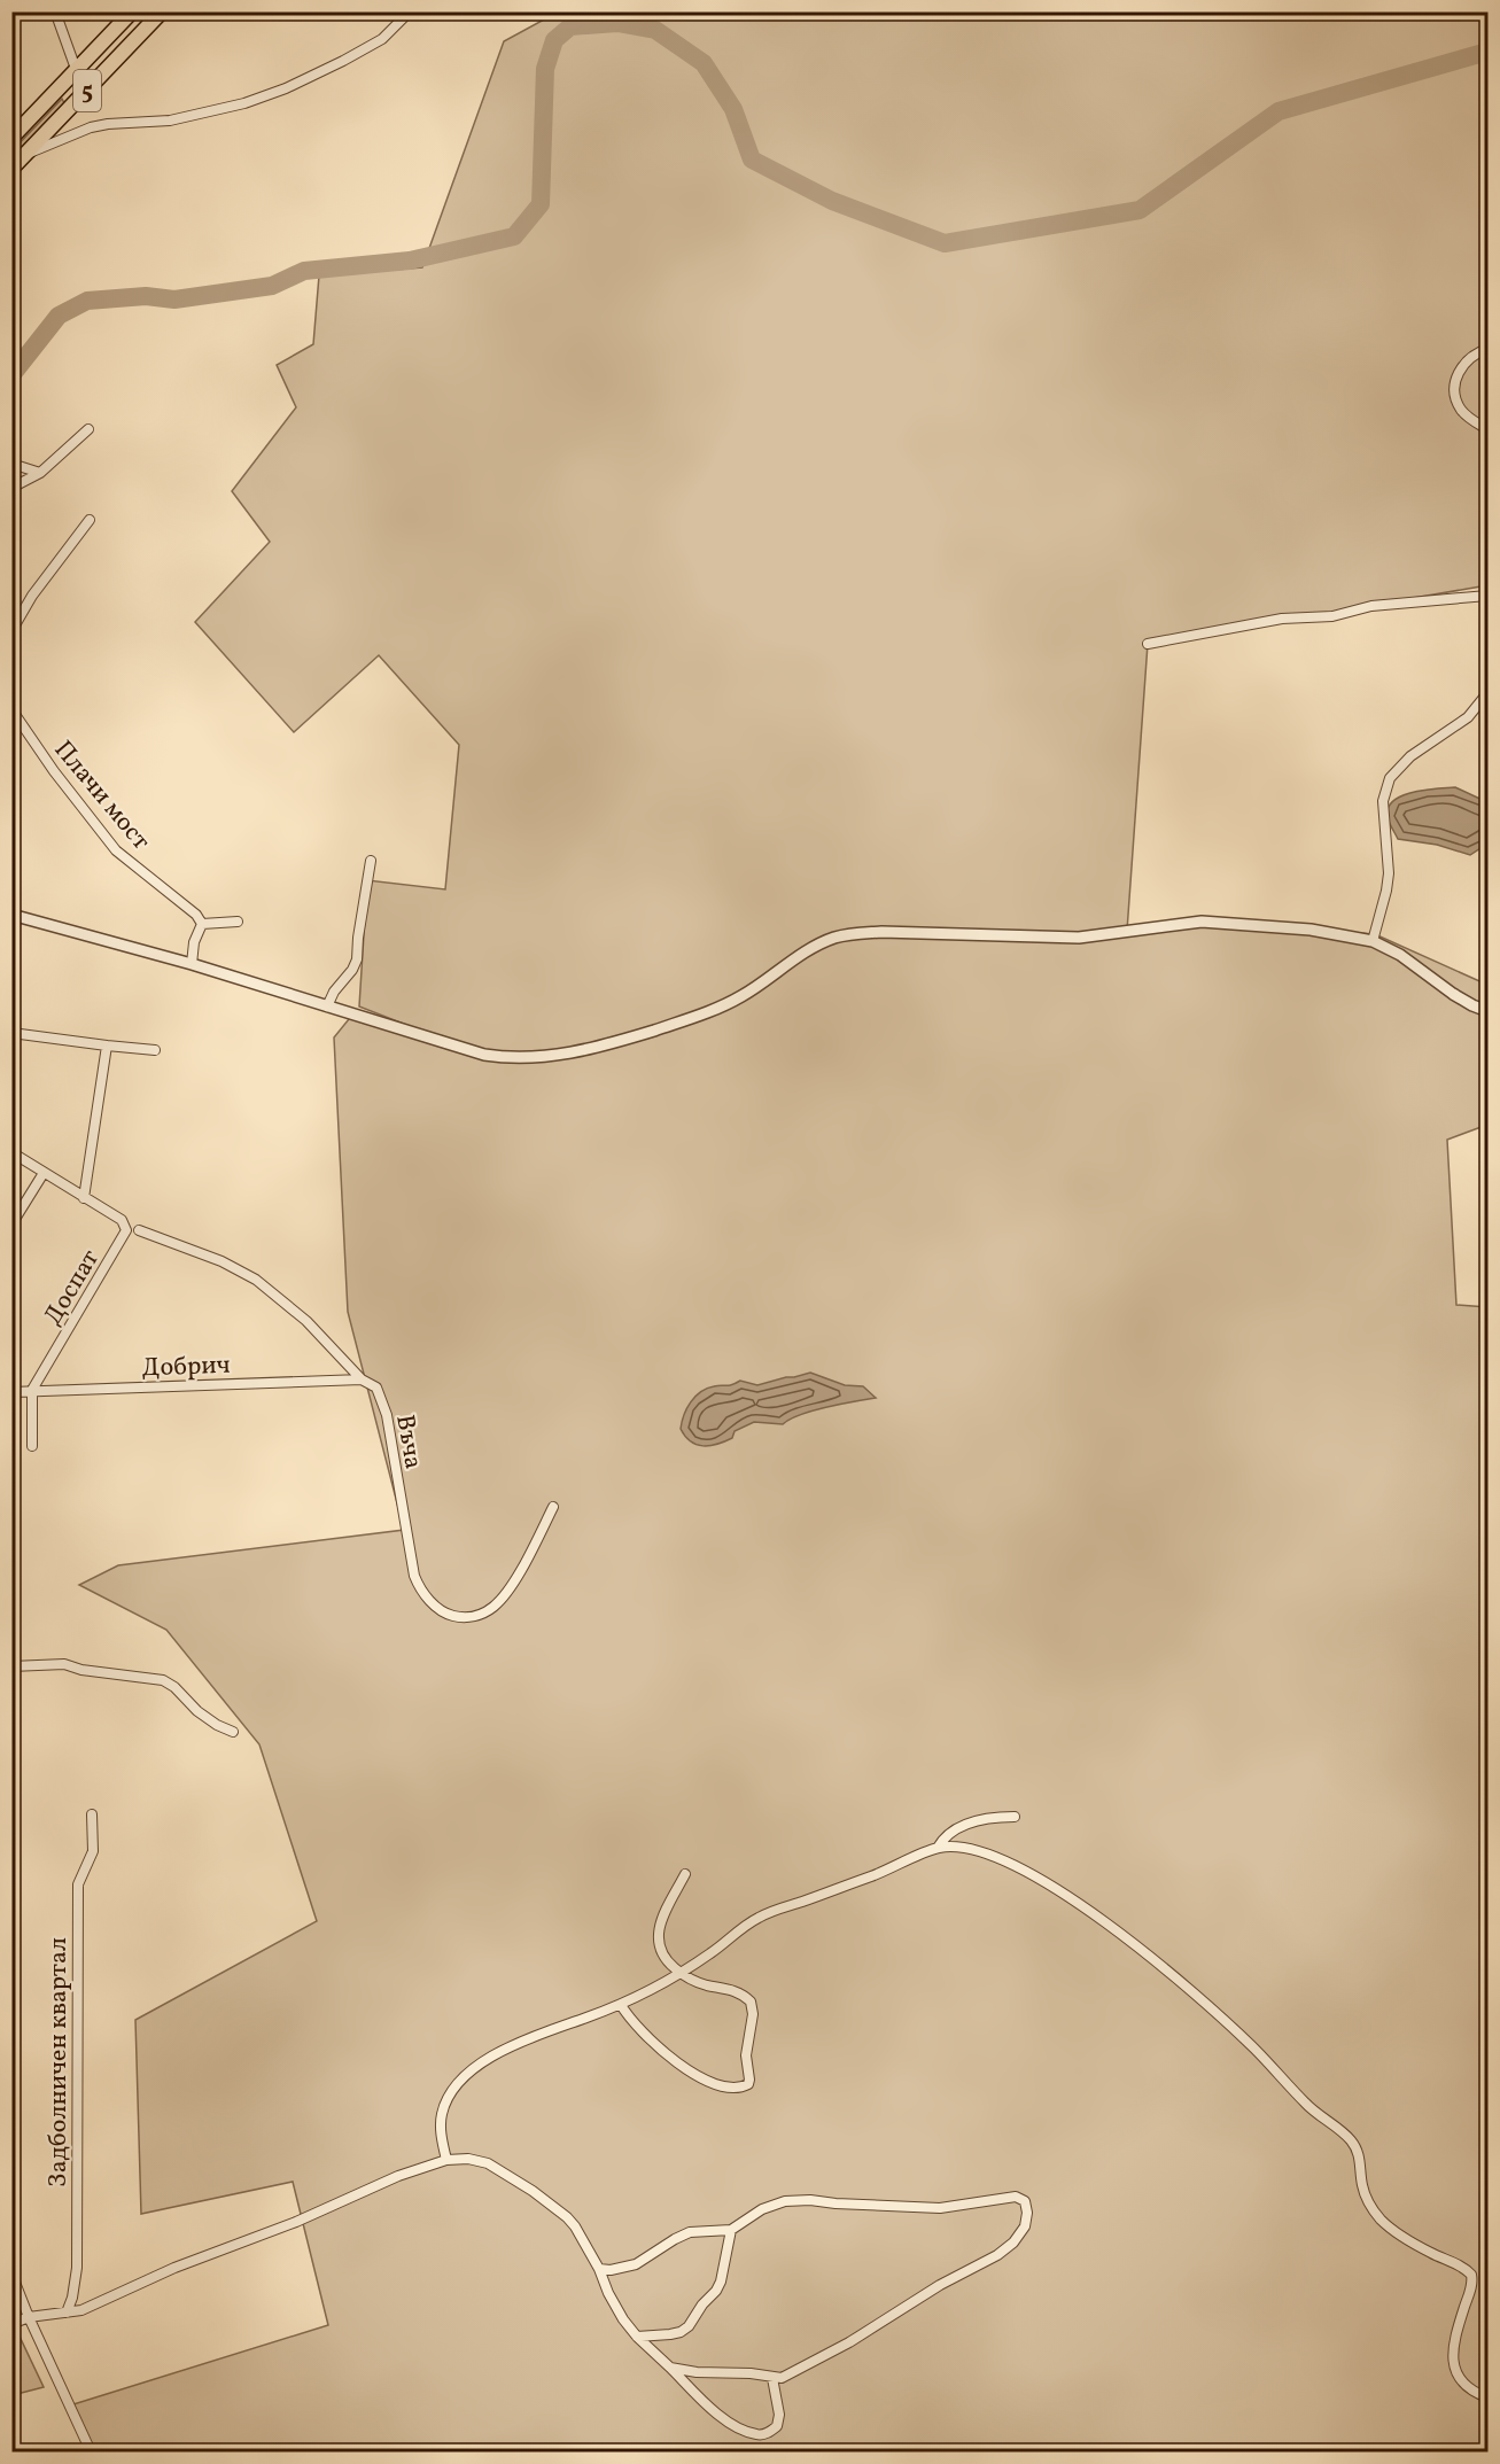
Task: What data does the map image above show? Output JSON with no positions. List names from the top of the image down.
{
  "streets": {
    "main road": ["5"],
    "street": [
      "Плачи мост",
      "Доспат",
      "Добрич",
      "Въча",
      "Задболничен квартал"
    ]
  },
  "crossings": [
    ["Доспат", "Добрич"],
    ["Добрич", "Въча"]
  ]
}
